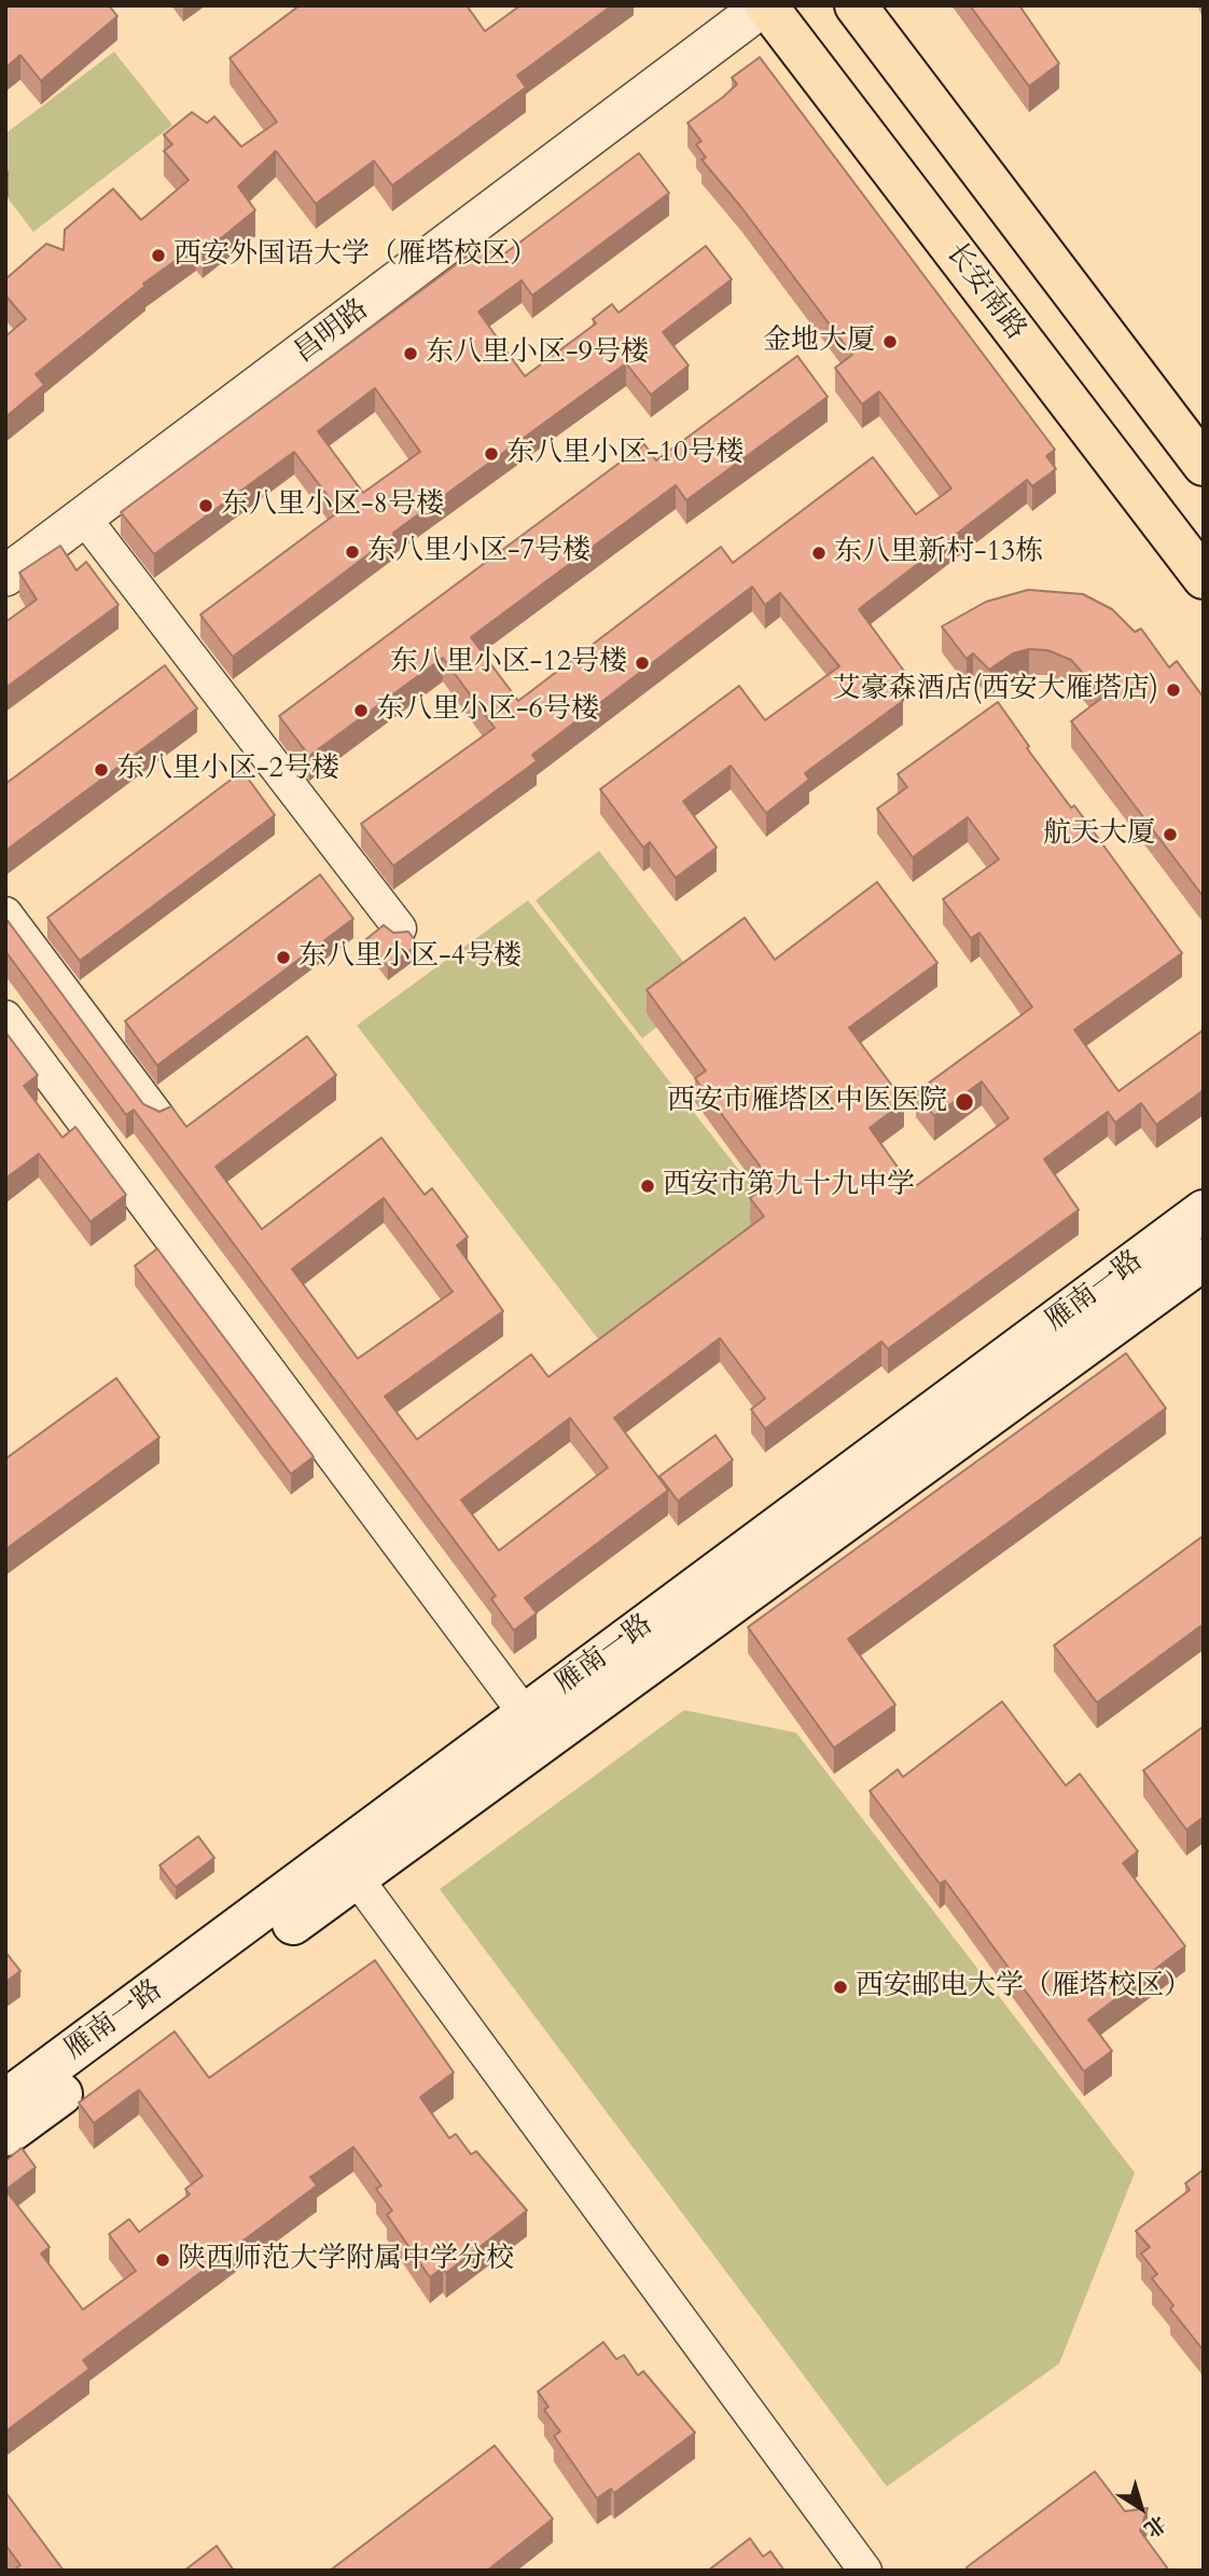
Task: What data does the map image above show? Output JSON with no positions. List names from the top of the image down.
{
  "streets": {
    "main road": ["长安南路", "雁南一路"],
    "street": ["昌明路"]
  },
  "crossings": [
    ["长安南路", "昌明路"]
  ],
  "places": [
    "西安外国语大学（雁塔校区）",
    "金地大厦",
    "东八里小区-9号楼",
    "东八里小区-10号楼",
    "东八里小区-8号楼",
    "东八里小区-7号楼",
    "东八里新村-13栋",
    "东八里小区-12号楼",
    "艾豪森酒店(西安大雁塔店)",
    "东八里小区-6号楼",
    "东八里小区-2号楼",
    "航天大厦",
    "东八里小区-4号楼",
    "西安市雁塔区中医医院",
    "西安市第九十九中学",
    "西安邮电大学（雁塔校区）",
    "陕西师范大学附属中学分校"
  ],
  "north": "bottom right"
}
